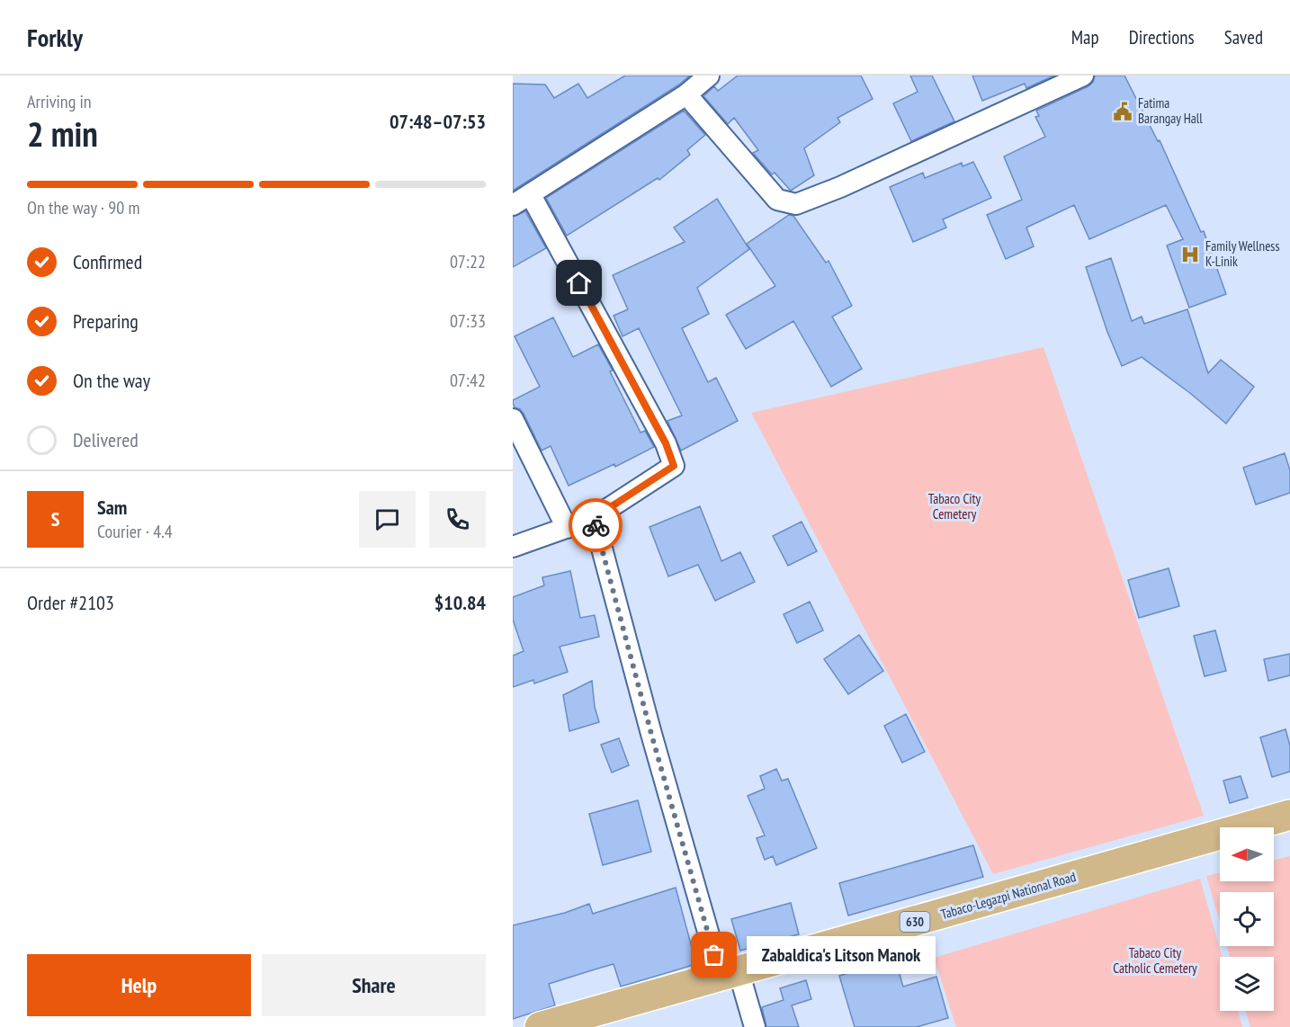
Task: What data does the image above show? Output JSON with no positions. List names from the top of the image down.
{
  "streets": {
    "main road": ["Tabaco-Legazpi National Road", "630"]
  },
  "parks": ["Tabaco City Cemetery", "Tabaco City Catholic Cemetery"],
  "places": {
    "public building": ["Fatima Barangay Hall"],
    "hospital": ["Family Wellness K-Linik"],
    "other": ["Zabaldica's Litson Manok"]
  },
  "north": "left",
  "page": {
    "header": "Forkly",
    "nav": ["Map", "Directions", "Saved"],
    "heading": ["2 min", "Arriving in", "07:48–07:53"],
    "panel": [
      "Sam",
      "Courier · 4.4",
      "Order #2103",
      "$10.84"
    ],
    "bar": "On the way · 90 m",
    "list": [
      ["Confirmed", "07:22"],
      ["Preparing", "07:33"],
      ["On the way", "07:42"],
      "Delivered"
    ],
    "round": "S",
    "bubble": "Zabaldica's Litson Manok",
    "buttons": ["Help", "Share"]
  }
}
